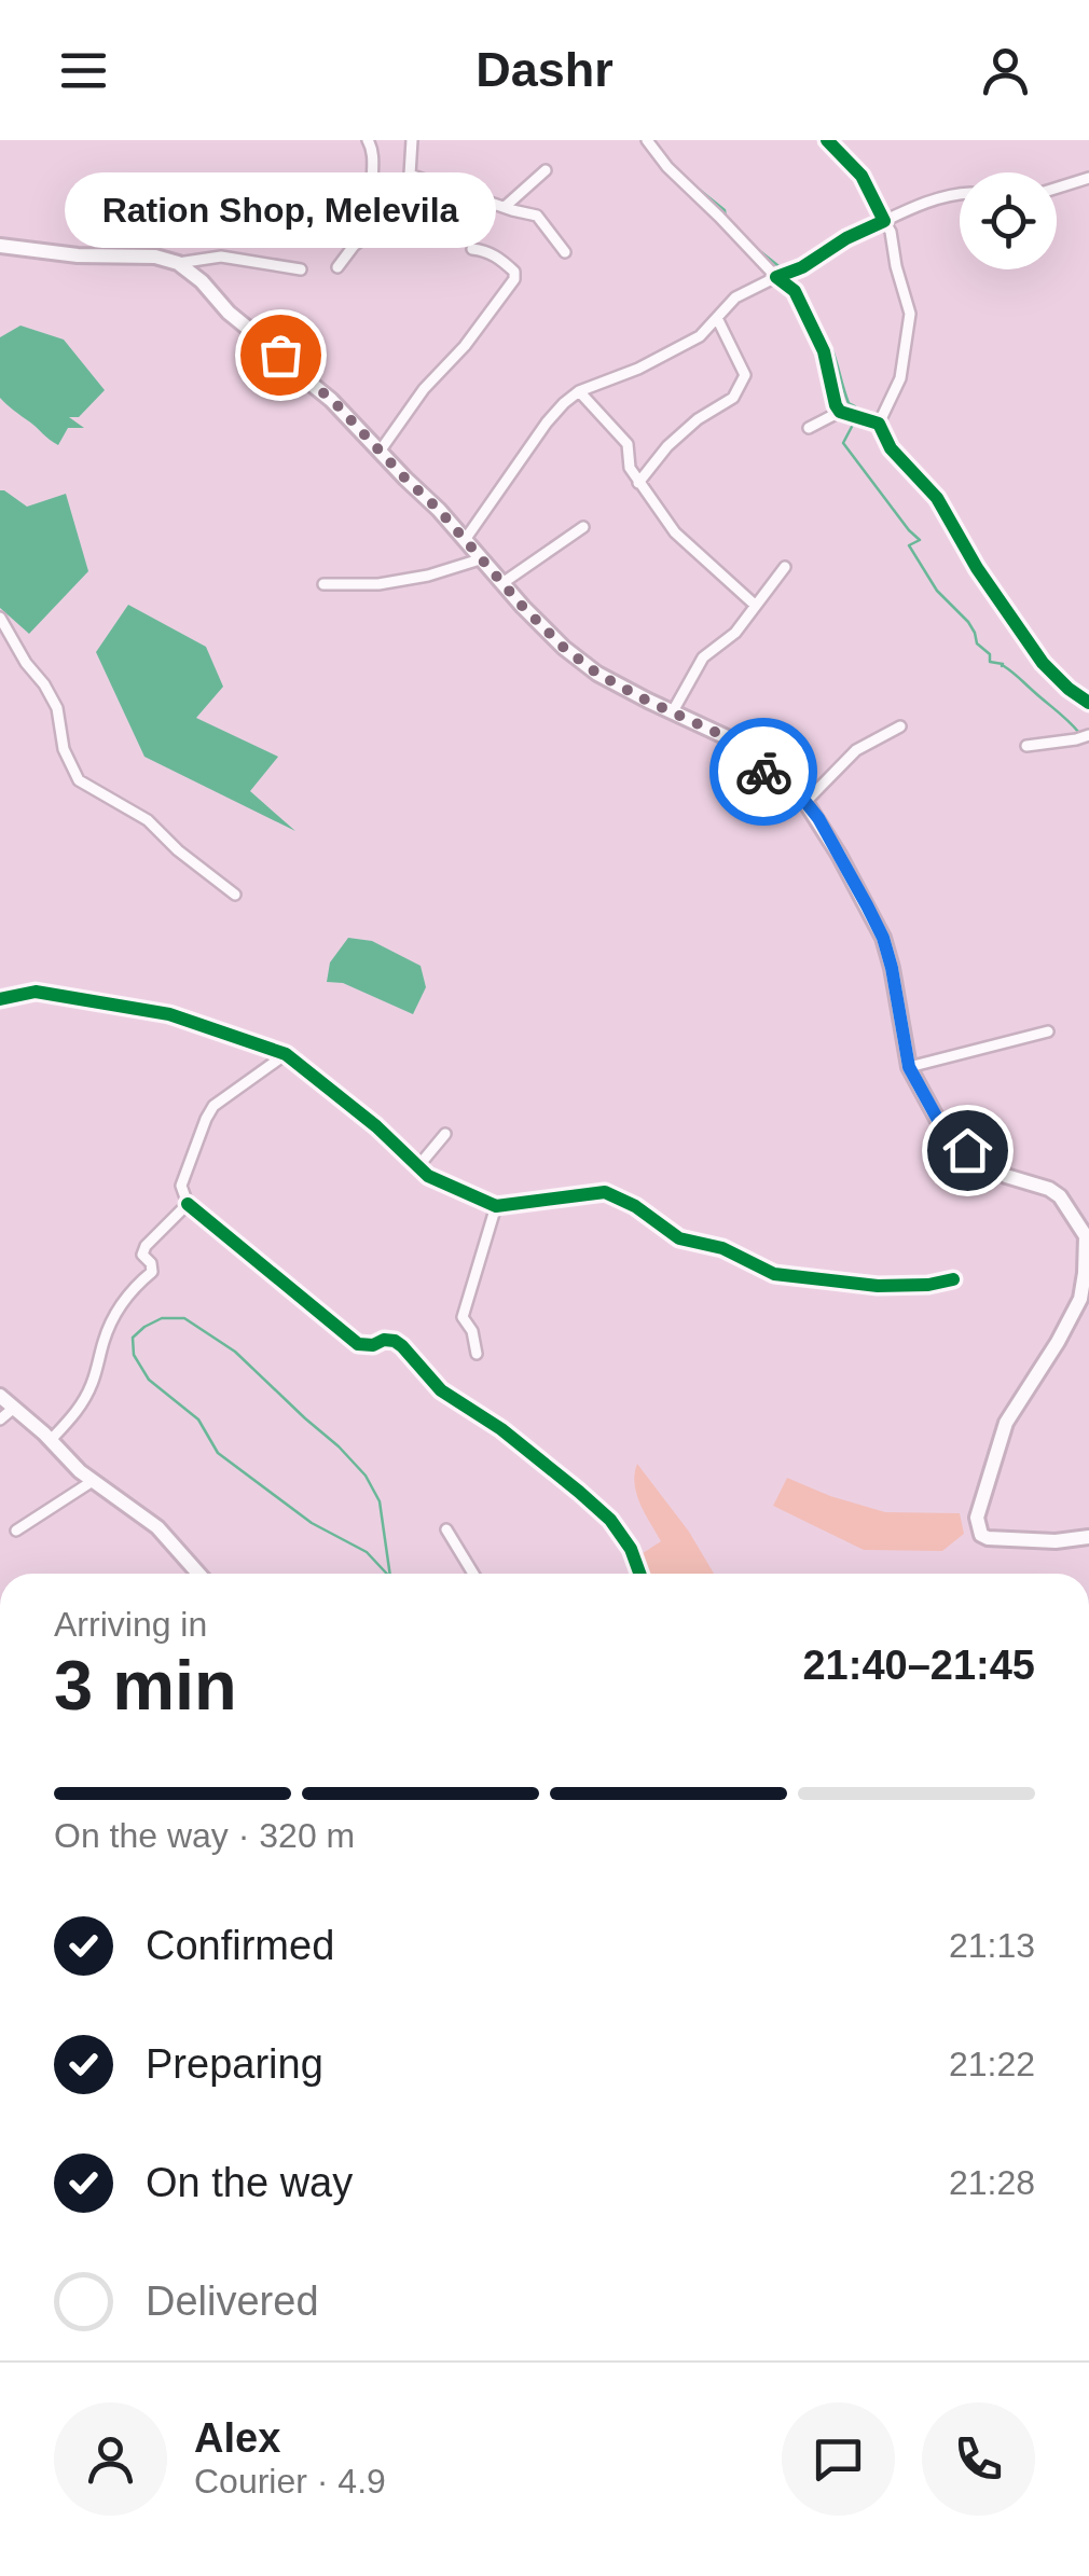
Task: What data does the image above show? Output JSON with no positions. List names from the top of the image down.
{
  "places": ["Ration Shop, Melevila"],
  "page": {
    "header": "Dashr",
    "bubble": "Ration Shop, Melevila",
    "heading": ["3 min", "Arriving in", "21:40–21:45"],
    "panel": ["Alex", "Courier · 4.9"],
    "bar": "On the way · 320 m",
    "list": [
      ["Confirmed", "21:13"],
      ["Preparing", "21:22"],
      ["On the way", "21:28"],
      "Delivered"
    ]
  }
}
